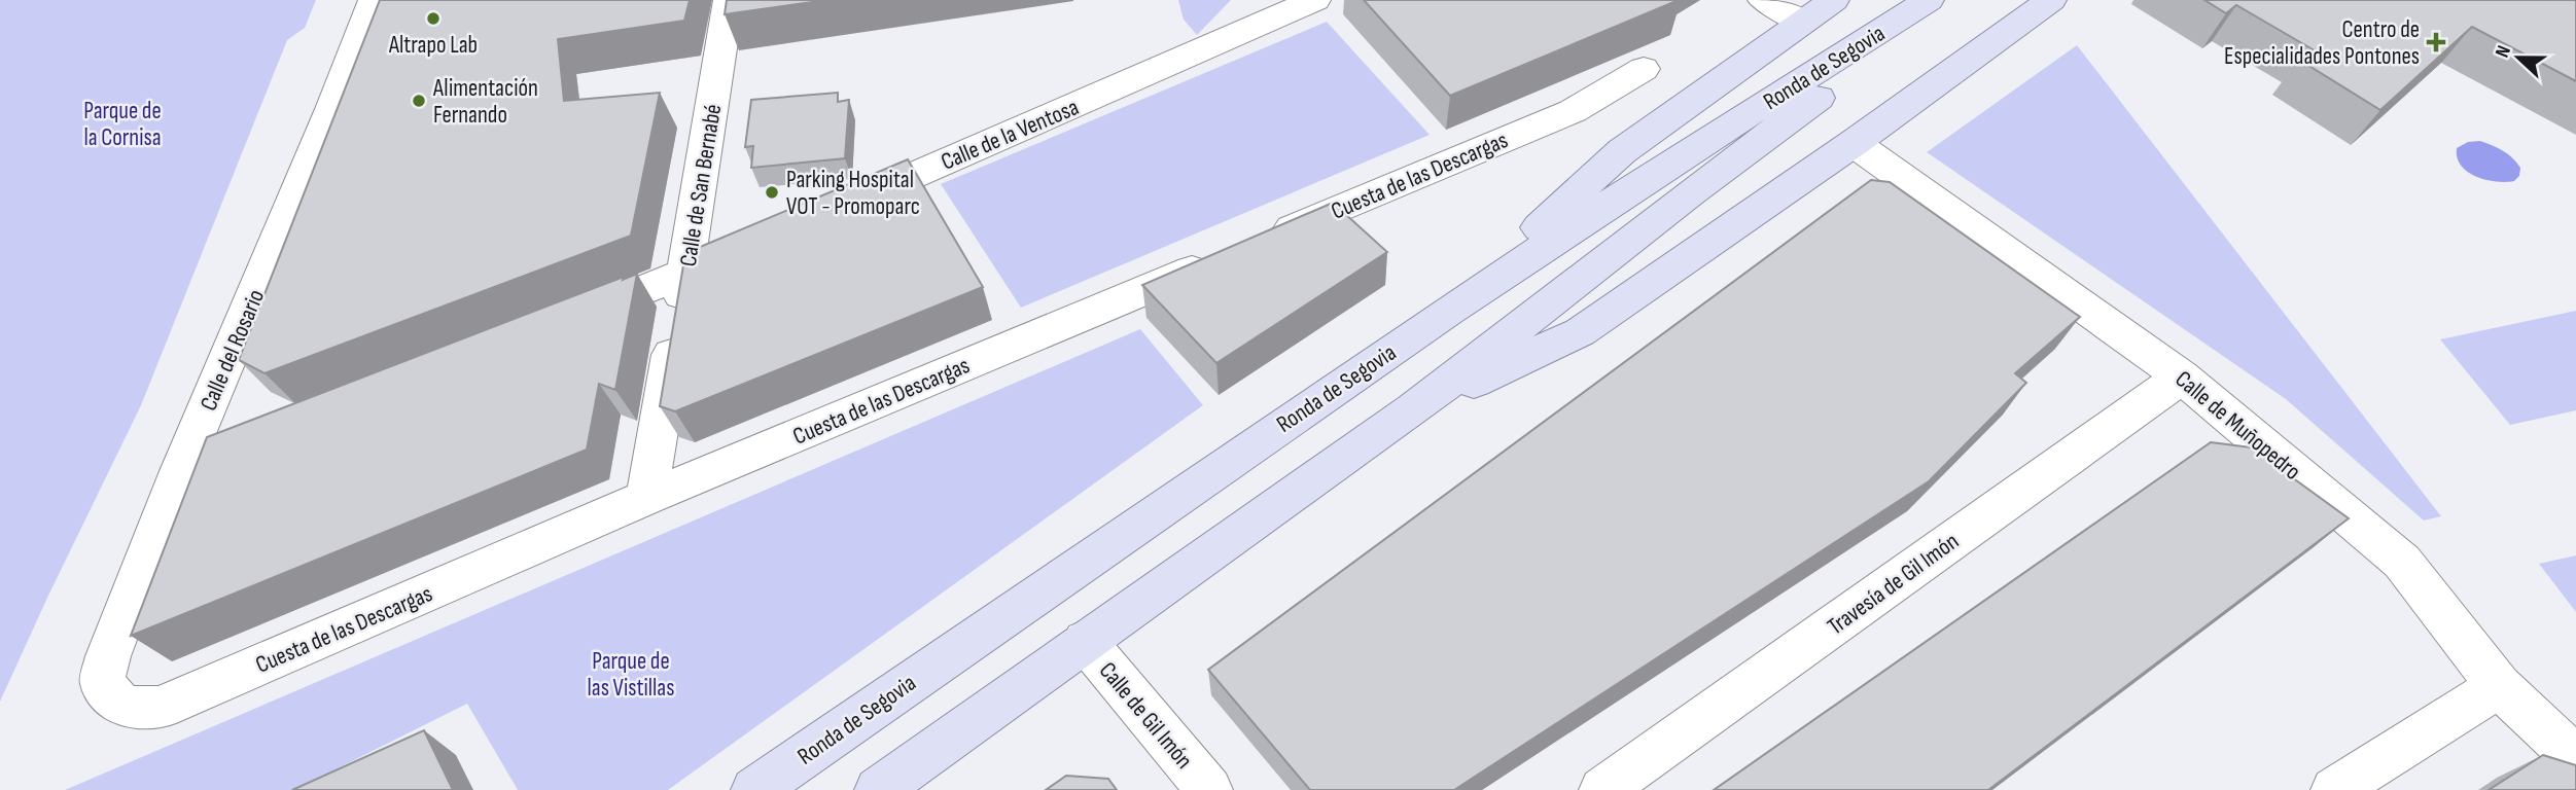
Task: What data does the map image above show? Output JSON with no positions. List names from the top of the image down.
{
  "streets": {
    "main road": ["Ronda de Segovia"],
    "street": [
      "Calle de la Ventosa",
      "Cuesta de las Descargas",
      "Calle de San Bernabé",
      "Calle del Rosario",
      "Calle de Muñopedro",
      "Travesía de Gil Imón",
      "Calle de Gil Imón"
    ]
  },
  "crossings": [
    ["Ronda de Segovia", "Calle de Gil Imón"],
    ["Cuesta de las Descargas", "Calle de San Bernabé"],
    ["Cuesta de las Descargas", "Calle del Rosario"],
    ["Calle de Muñopedro", "Travesía de Gil Imón"]
  ],
  "parks": ["Parque de la Cornisa", "Parque de las Vistillas"],
  "places": {
    "other": ["Altrapo Lab", "Alimentación Fernando", "Parking Hospital VOT - Promoparc"],
    "health": ["Centro de Especialidades Pontones"]
  },
  "north": "left"
}
